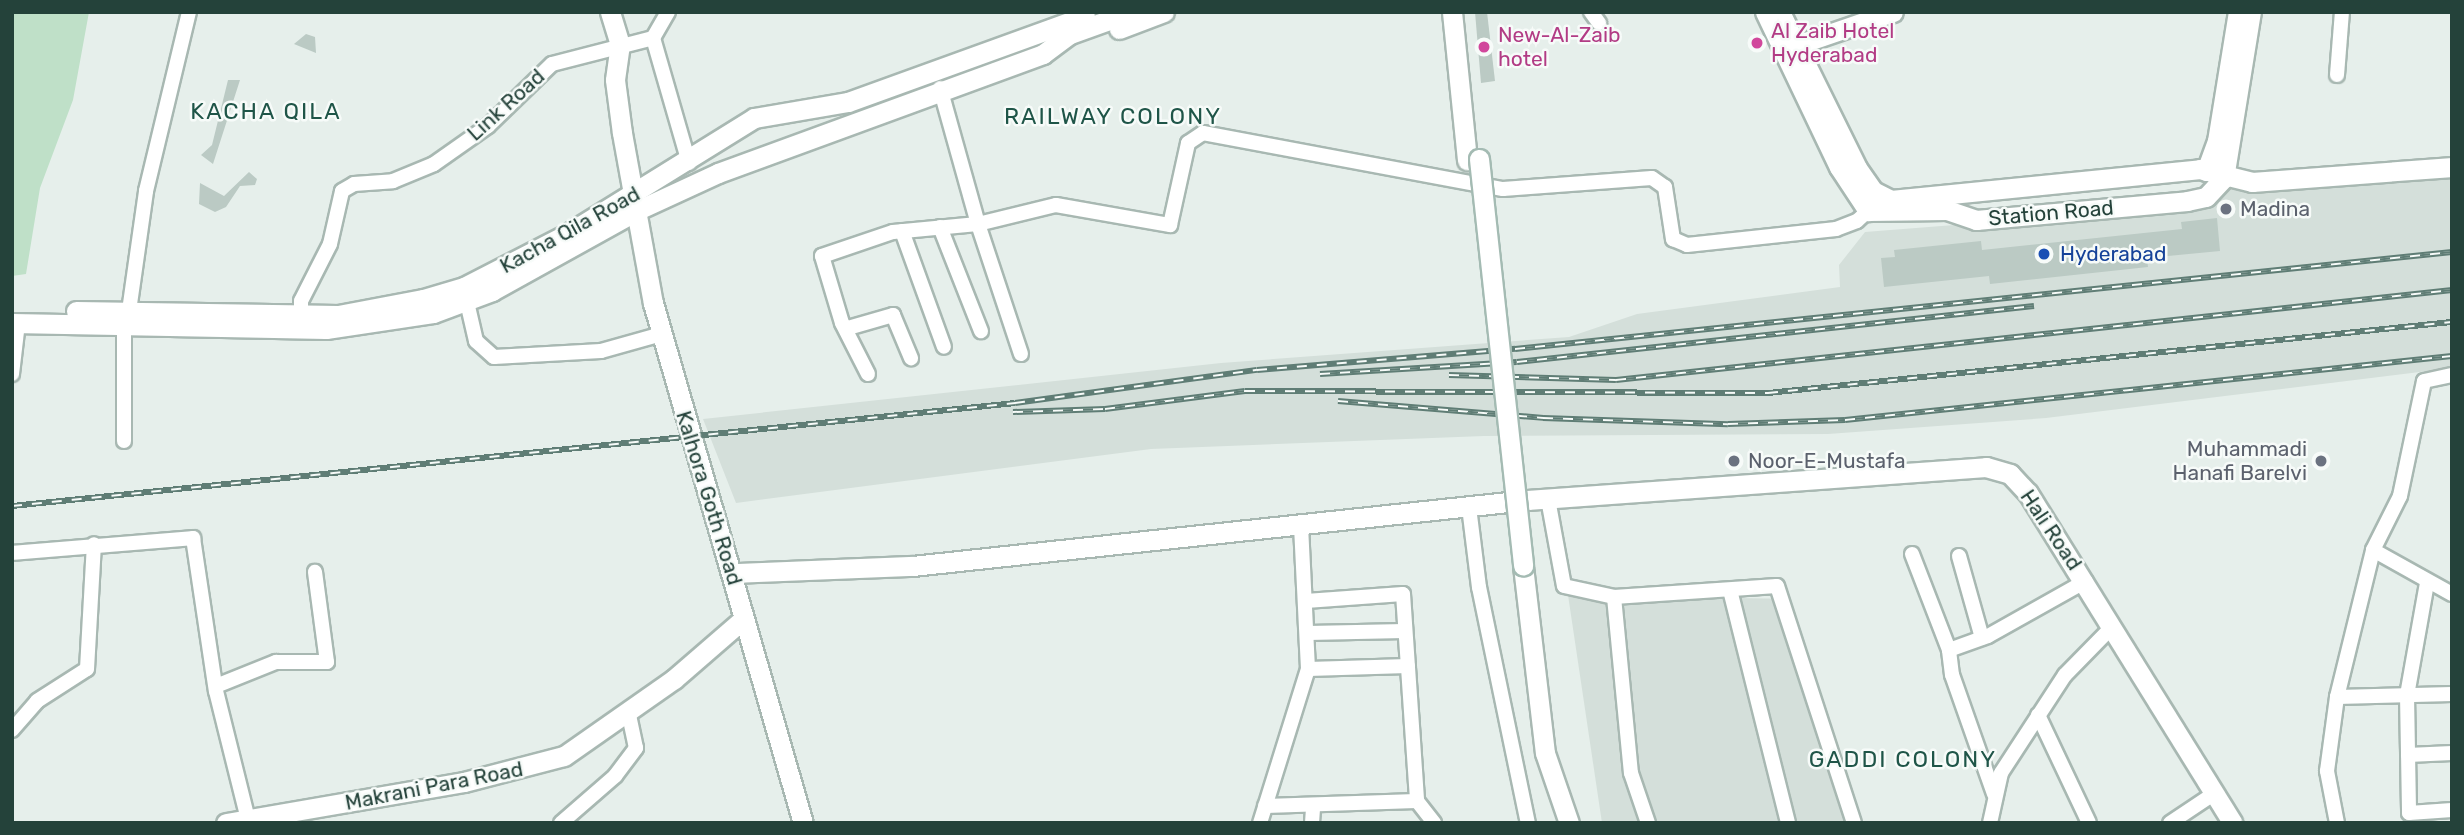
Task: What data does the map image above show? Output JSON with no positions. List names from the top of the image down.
{
  "streets": {
    "street": [
      "Link Road",
      "Station Road",
      "Kacha Qila Road",
      "Kalhora Goth Road",
      "Hali Road",
      "Makrani Para Road"
    ]
  },
  "crossings": [
    ["Link Road", "Kacha Qila Road"],
    ["Link Road", "Kalhora Goth Road"],
    ["Kacha Qila Road", "Kalhora Goth Road"],
    ["Kalhora Goth Road", "Hali Road"],
    ["Kalhora Goth Road", "Makrani Para Road"]
  ],
  "districts": ["KACHA QILA", "RAILWAY COLONY", "GADDI COLONY"],
  "places": [
    "Al Zaib Hotel Hyderabad",
    "New-Al-Zaib hotel",
    "Madina",
    "Hyderabad",
    "Noor-E-Mustafa",
    "Muhammadi Hanafi Barelvi"
  ]
}
